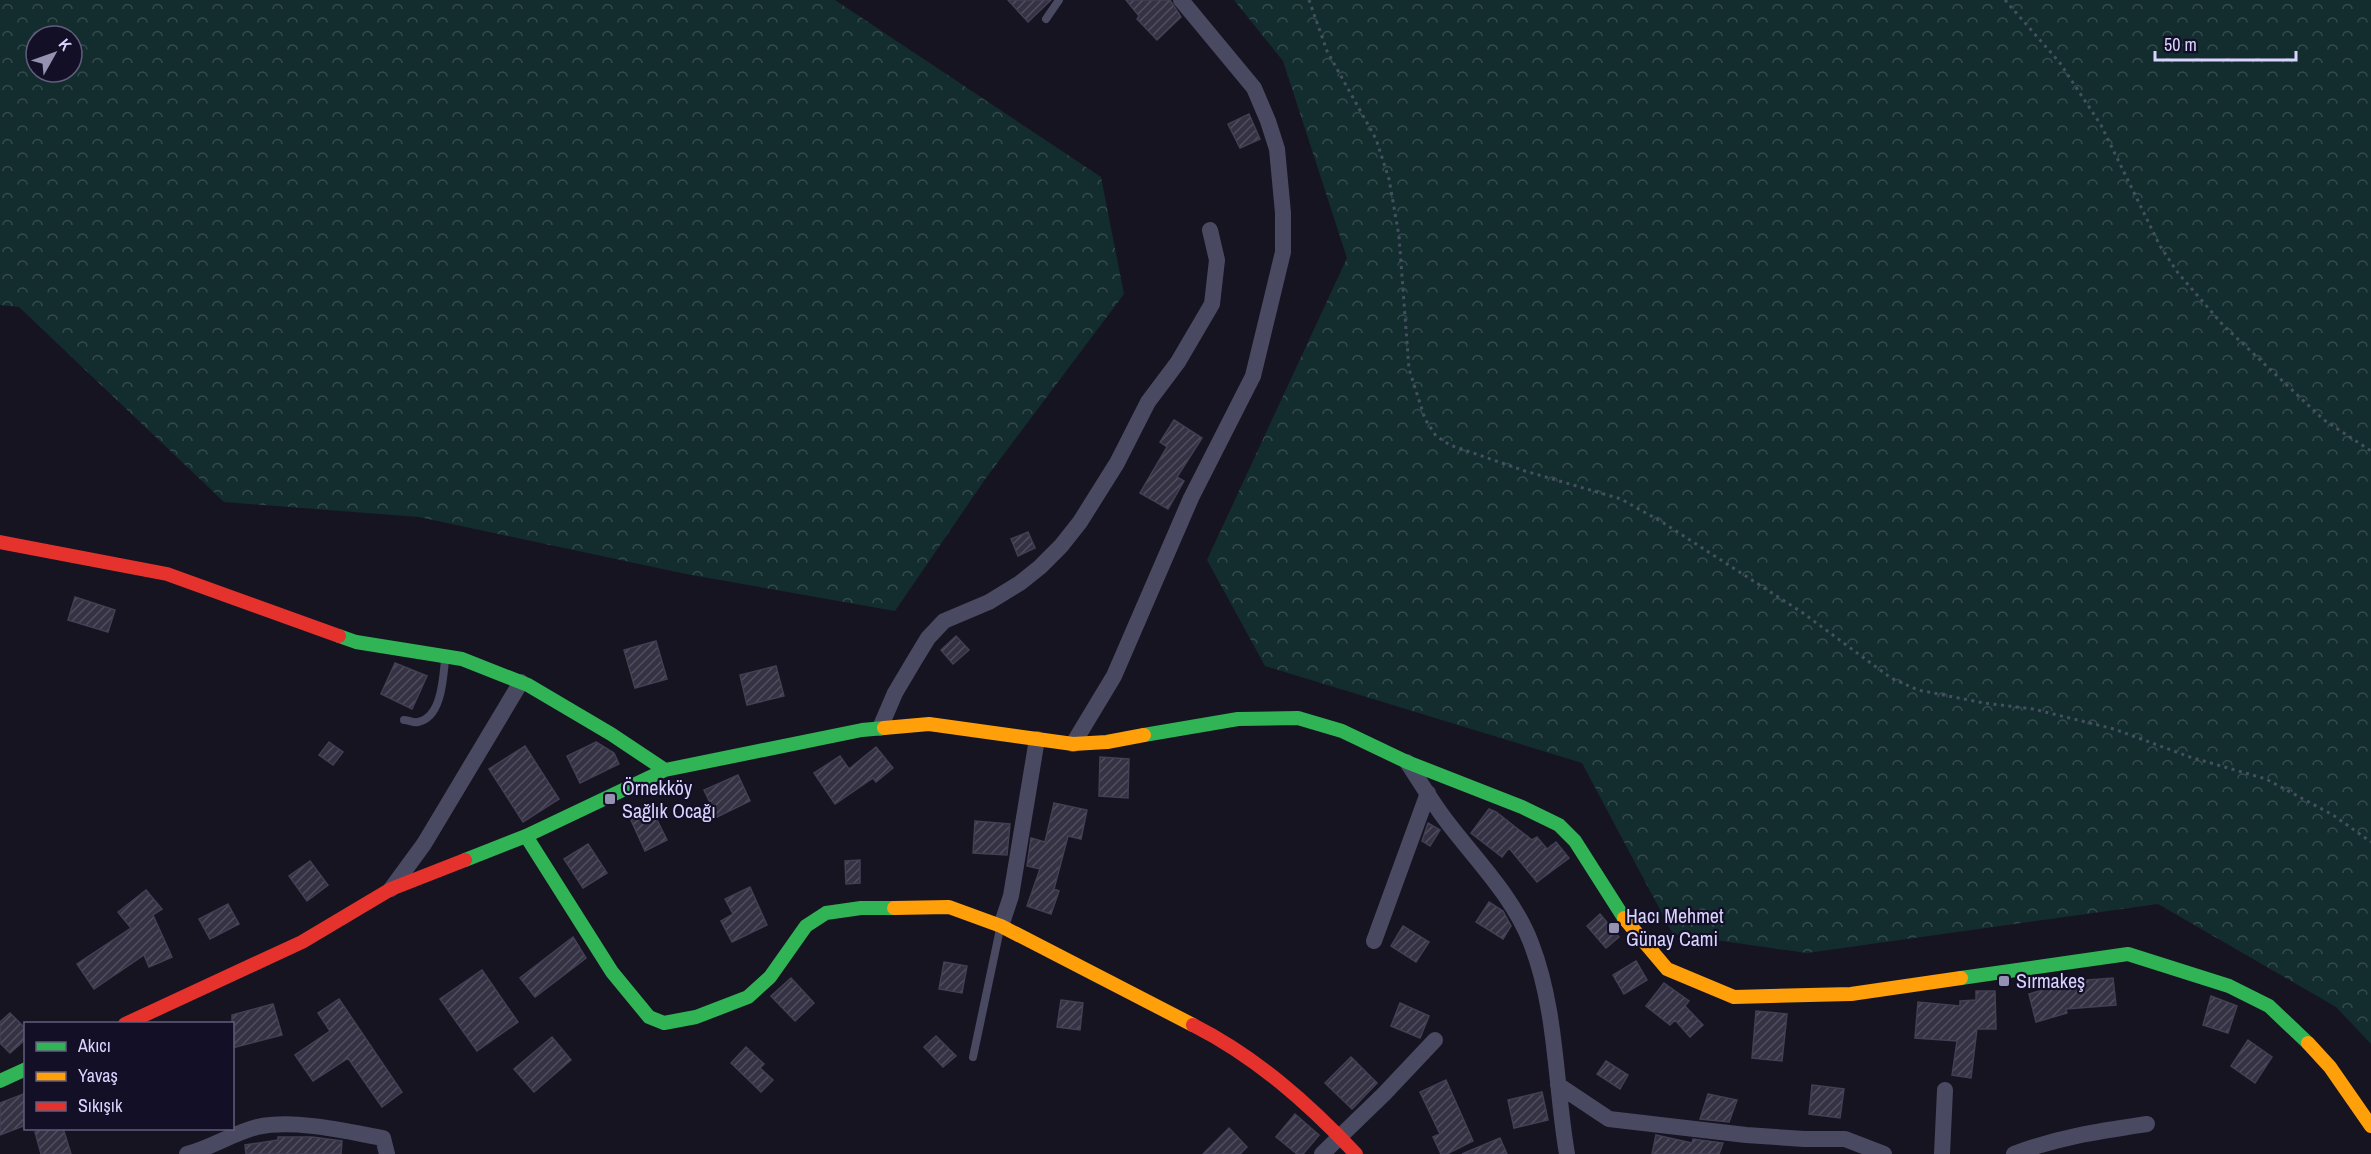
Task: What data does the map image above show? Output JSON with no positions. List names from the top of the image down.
{
  "places": {
    "transit": ["Örnekköy Sağlık Ocağı", "Hacı Mehmet Günay Cami", "Sırmakeş"]
  },
  "legend": ["Akıcı", "Yavaş", "Sıkışık"],
  "scale_bar": "50 m",
  "north": "top right"
}
